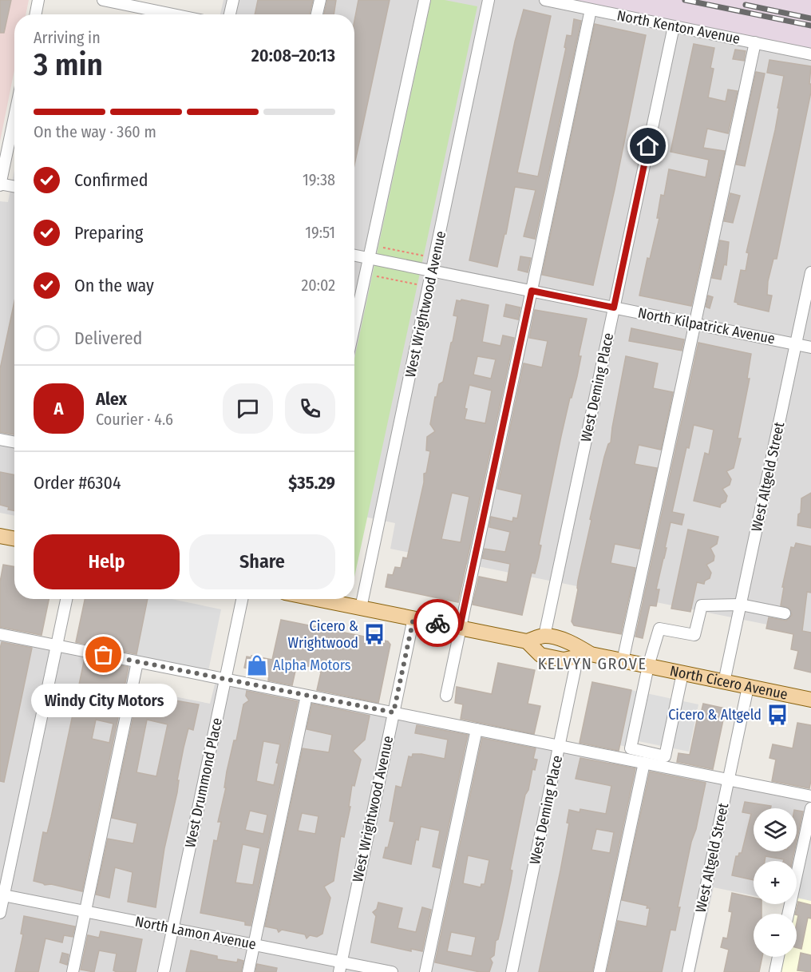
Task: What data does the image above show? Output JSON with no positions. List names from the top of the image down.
{
  "streets": {
    "main road": ["North Cicero Avenue"],
    "street": [
      "North Kenton Avenue",
      "West Wrightwood Avenue",
      "North Kilpatrick Avenue",
      "West Deming Place",
      "West Altgeld Street",
      "West Drummond Place",
      "North Lamon Avenue"
    ]
  },
  "crossings": [
    ["North Kenton Avenue", "West Deming Place"],
    ["West Wrightwood Avenue", "North Kilpatrick Avenue"],
    ["West Wrightwood Avenue", "North Cicero Avenue"],
    ["West Wrightwood Avenue", "North Lamon Avenue"],
    ["North Kilpatrick Avenue", "West Deming Place"],
    ["North Kilpatrick Avenue", "West Altgeld Street"],
    ["West Deming Place", "North Cicero Avenue"],
    ["West Altgeld Street", "North Cicero Avenue"],
    ["West Drummond Place", "North Lamon Avenue"]
  ],
  "districts": ["KELVYN GROVE"],
  "places": {
    "bus stop": ["Cicero & Wrightwood", "Cicero & Altgeld"],
    "other": ["Windy City Motors"],
    "shop": ["Alpha Motors"]
  },
  "page": {
    "heading": ["3 min", "Arriving in", "20:08–20:13"],
    "panel": [
      "Alex",
      "Courier · 4.6",
      "Order #6304",
      "$35.29"
    ],
    "bar": "On the way · 360 m",
    "list": [
      ["Confirmed", "19:38"],
      ["Preparing", "19:51"],
      ["On the way", "20:02"],
      "Delivered"
    ],
    "round": "A",
    "buttons": ["Help", "Share"],
    "bubble": "Windy City Motors",
    "map_buttons": ["+", "−"]
  }
}
